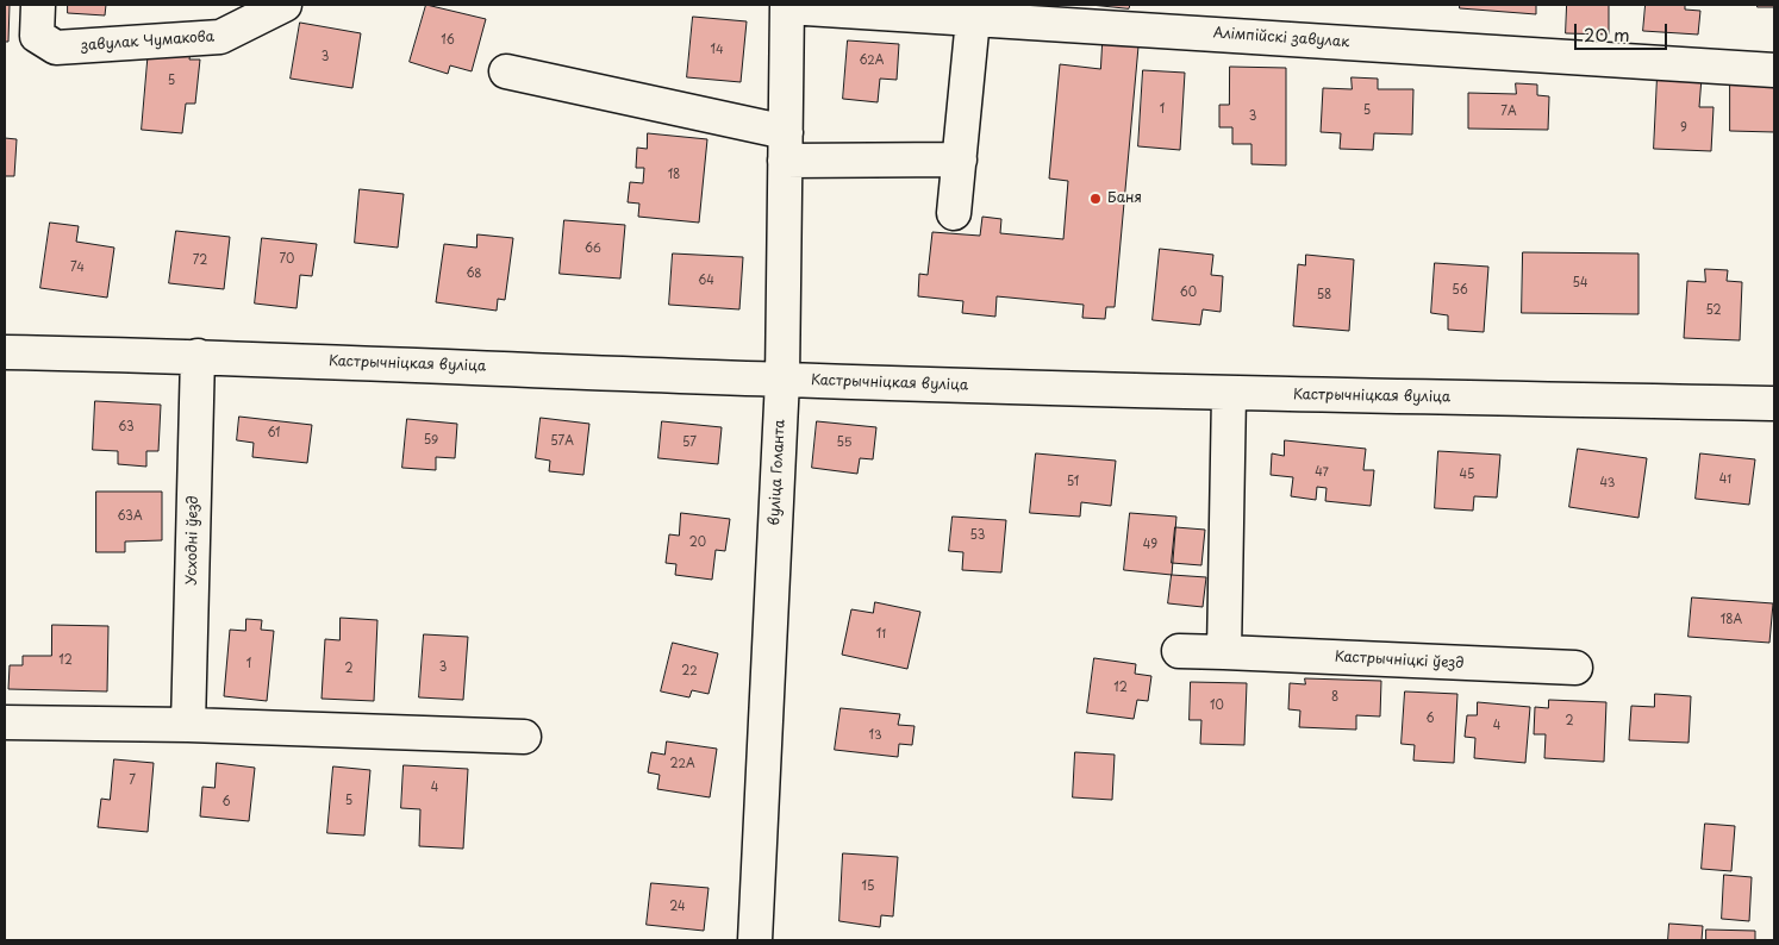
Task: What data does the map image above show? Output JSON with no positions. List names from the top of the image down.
{
  "streets": {
    "street": [
      "Алімпійскі завулак",
      "завулак Чумакова",
      "Кастрычніцкая вуліца",
      "вуліца Голанта",
      "Усходні ўезд",
      "Кастрычніцкі ўезд"
    ]
  },
  "crossings": [
    ["Алімпійскі завулак", "вуліца Голанта"],
    ["Кастрычніцкая вуліца", "вуліца Голанта"],
    ["Кастрычніцкая вуліца", "Усходні ўезд"]
  ],
  "places": ["Баня"],
  "house_numbers": [
    "16",
    "14",
    "3",
    "62А",
    "5",
    "1",
    "5",
    "7А",
    "3",
    "9",
    "18",
    "66",
    "70",
    "72",
    "74",
    "68",
    "64",
    "54",
    "56",
    "60",
    "58",
    "52",
    "63",
    "61",
    "59",
    "57А",
    "57",
    "55",
    "47",
    "45",
    "41",
    "51",
    "43",
    "63А",
    "53",
    "20",
    "49",
    "18А",
    "11",
    "12",
    "1",
    "3",
    "2",
    "22",
    "12",
    "8",
    "10",
    "6",
    "2",
    "4",
    "13",
    "22А",
    "7",
    "4",
    "5",
    "6",
    "15",
    "24"
  ],
  "scale_bar": "20 m"
}
